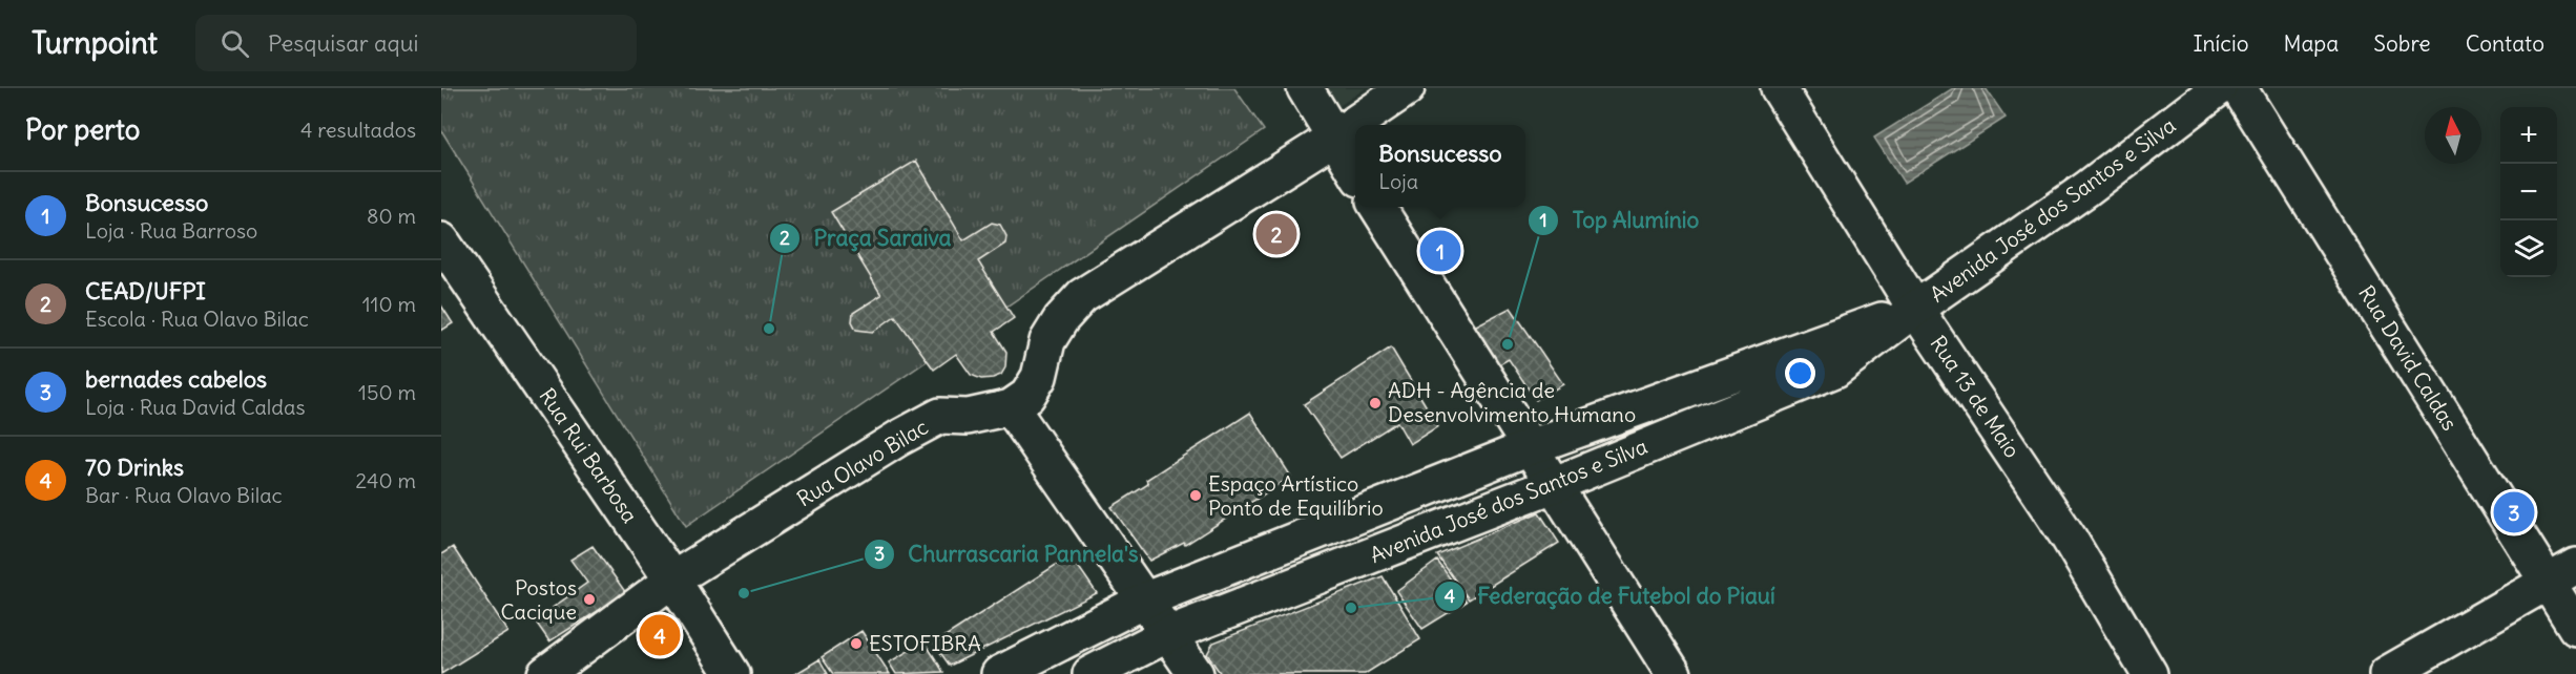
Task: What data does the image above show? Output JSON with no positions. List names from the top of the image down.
{
  "streets": {
    "street": [
      "Avenida José dos Santos e Silva",
      "Rua David Caldas",
      "Rua 13 de Maio",
      "Rua Rui Barbosa",
      "Rua Olavo Bilac"
    ]
  },
  "crossings": [
    ["Avenida José dos Santos e Silva", "Rua 13 de Maio"],
    ["Rua Rui Barbosa", "Rua Olavo Bilac"]
  ],
  "places": [
    "Praça Saraiva",
    "Top Alumínio",
    "ADH - Agência de Desenvolvimento Humano",
    "Espaço Artístico Ponto de Equilíbrio",
    "Churrascaria Pannela's",
    "Postos Cacique",
    "Federação de Futebol do Piauí",
    "ESTOFIBRA"
  ],
  "north": "top",
  "page": {
    "header": "Turnpoint",
    "search": "Pesquisar aqui",
    "nav": [
      "Início",
      "Mapa",
      "Sobre",
      "Contato"
    ],
    "heading": ["Por perto", "4 resultados"],
    "map_buttons": ["+", "−"],
    "popup": ["Bonsucesso", "Loja"],
    "list": [
      {
        "mark": "1",
        "name": "Bonsucesso",
        "note": "Loja · Rua Barroso",
        "value": "80 m"
      },
      {
        "mark": "2",
        "name": "CEAD/UFPI",
        "note": "Escola · Rua Olavo Bilac",
        "value": "110 m"
      },
      {
        "mark": "3",
        "name": "bernades cabelos",
        "note": "Loja · Rua David Caldas",
        "value": "150 m"
      },
      {
        "mark": "4",
        "name": "70 Drinks",
        "note": "Bar · Rua Olavo Bilac",
        "value": "240 m"
      }
    ],
    "pins": [
      "2",
      "1",
      "3",
      "4"
    ]
  }
}
